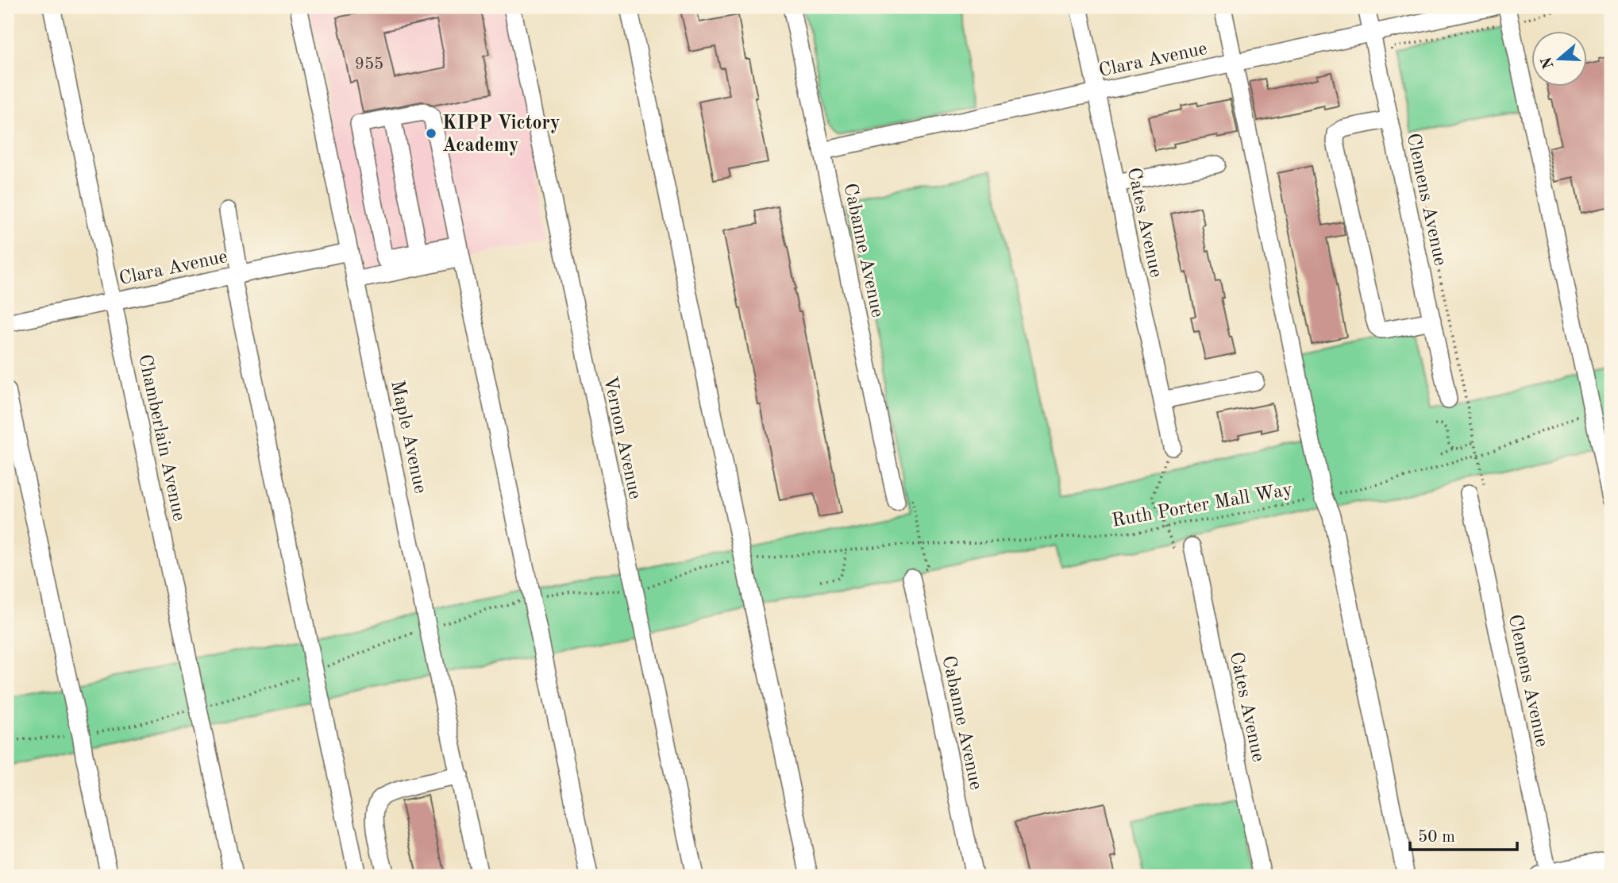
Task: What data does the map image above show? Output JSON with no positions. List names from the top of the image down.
{
  "streets": {
    "street": [
      "Clara Avenue",
      "Clemens Avenue",
      "Cates Avenue",
      "Cabanne Avenue",
      "Maple Avenue",
      "Chamberlain Avenue",
      "Vernon Avenue"
    ],
    "path": ["Ruth Porter Mall Way"]
  },
  "crossings": [
    ["Clara Avenue", "Clemens Avenue"],
    ["Clara Avenue", "Cates Avenue"],
    ["Clara Avenue", "Cabanne Avenue"],
    ["Clara Avenue", "Maple Avenue"],
    ["Clara Avenue", "Chamberlain Avenue"]
  ],
  "places": ["KIPP Victory Academy"],
  "house_numbers": ["955"],
  "scale_bar": "50 m",
  "north": "left"
}
